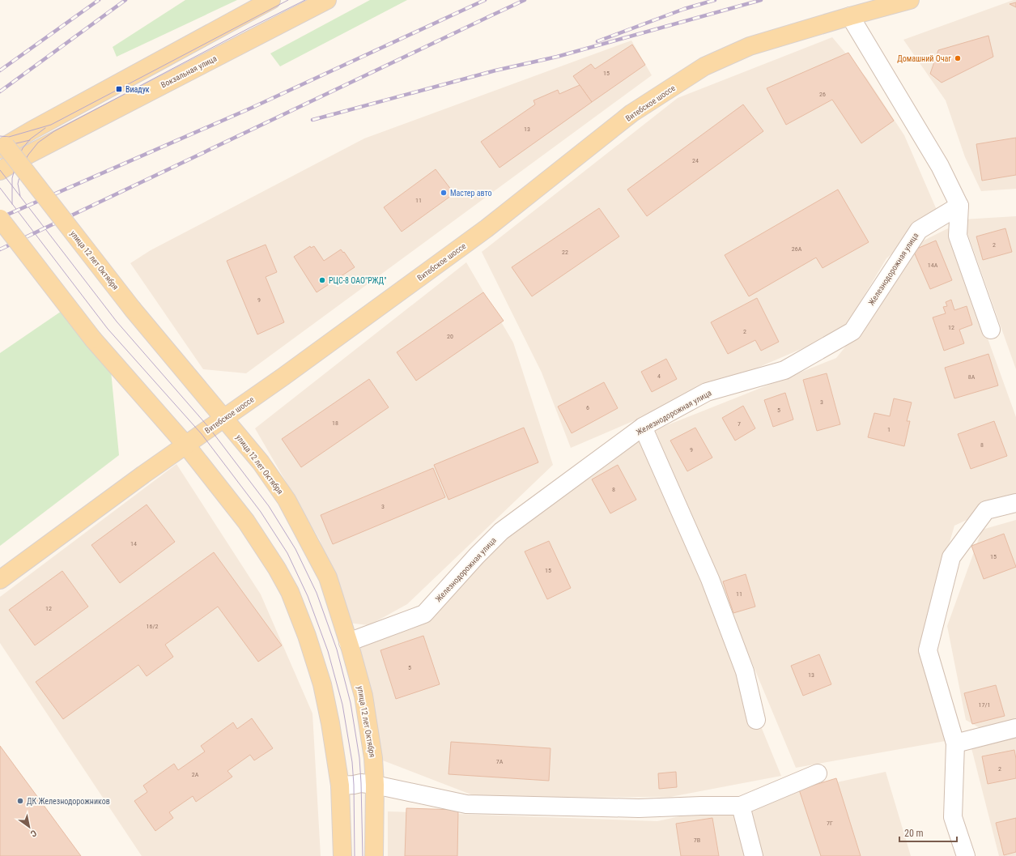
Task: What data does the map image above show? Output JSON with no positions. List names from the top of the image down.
{
  "streets": {
    "main road": ["Вокзальная улица", "Витебское шоссе", "улица 12 лет Октября"],
    "street": ["Железнодорожная улица"]
  },
  "crossings": [
    ["Вокзальная улица", "улица 12 лет Октября"],
    ["Витебское шоссе", "улица 12 лет Октября"],
    ["улица 12 лет Октября", "Железнодорожная улица"]
  ],
  "places": {
    "other": [
      "Домашний Очаг",
      "Мастер авто",
      "РЦС-8 ОАО\"РЖД\"",
      "ДК Железнодорожников"
    ],
    "transit": ["Виадук"]
  },
  "house_numbers": [
    "15",
    "26",
    "13",
    "24",
    "11",
    "2",
    "26А",
    "22",
    "14А",
    "9",
    "12",
    "2",
    "20",
    "4",
    "8А",
    "3",
    "6",
    "5",
    "18",
    "7",
    "1",
    "8",
    "9",
    "8",
    "3",
    "14",
    "15",
    "15",
    "11",
    "12",
    "16/2",
    "5",
    "13",
    "17/1",
    "7А",
    "2",
    "2А",
    "7Г",
    "7В"
  ],
  "scale_bar": "20 m",
  "north": "bottom right"
}
